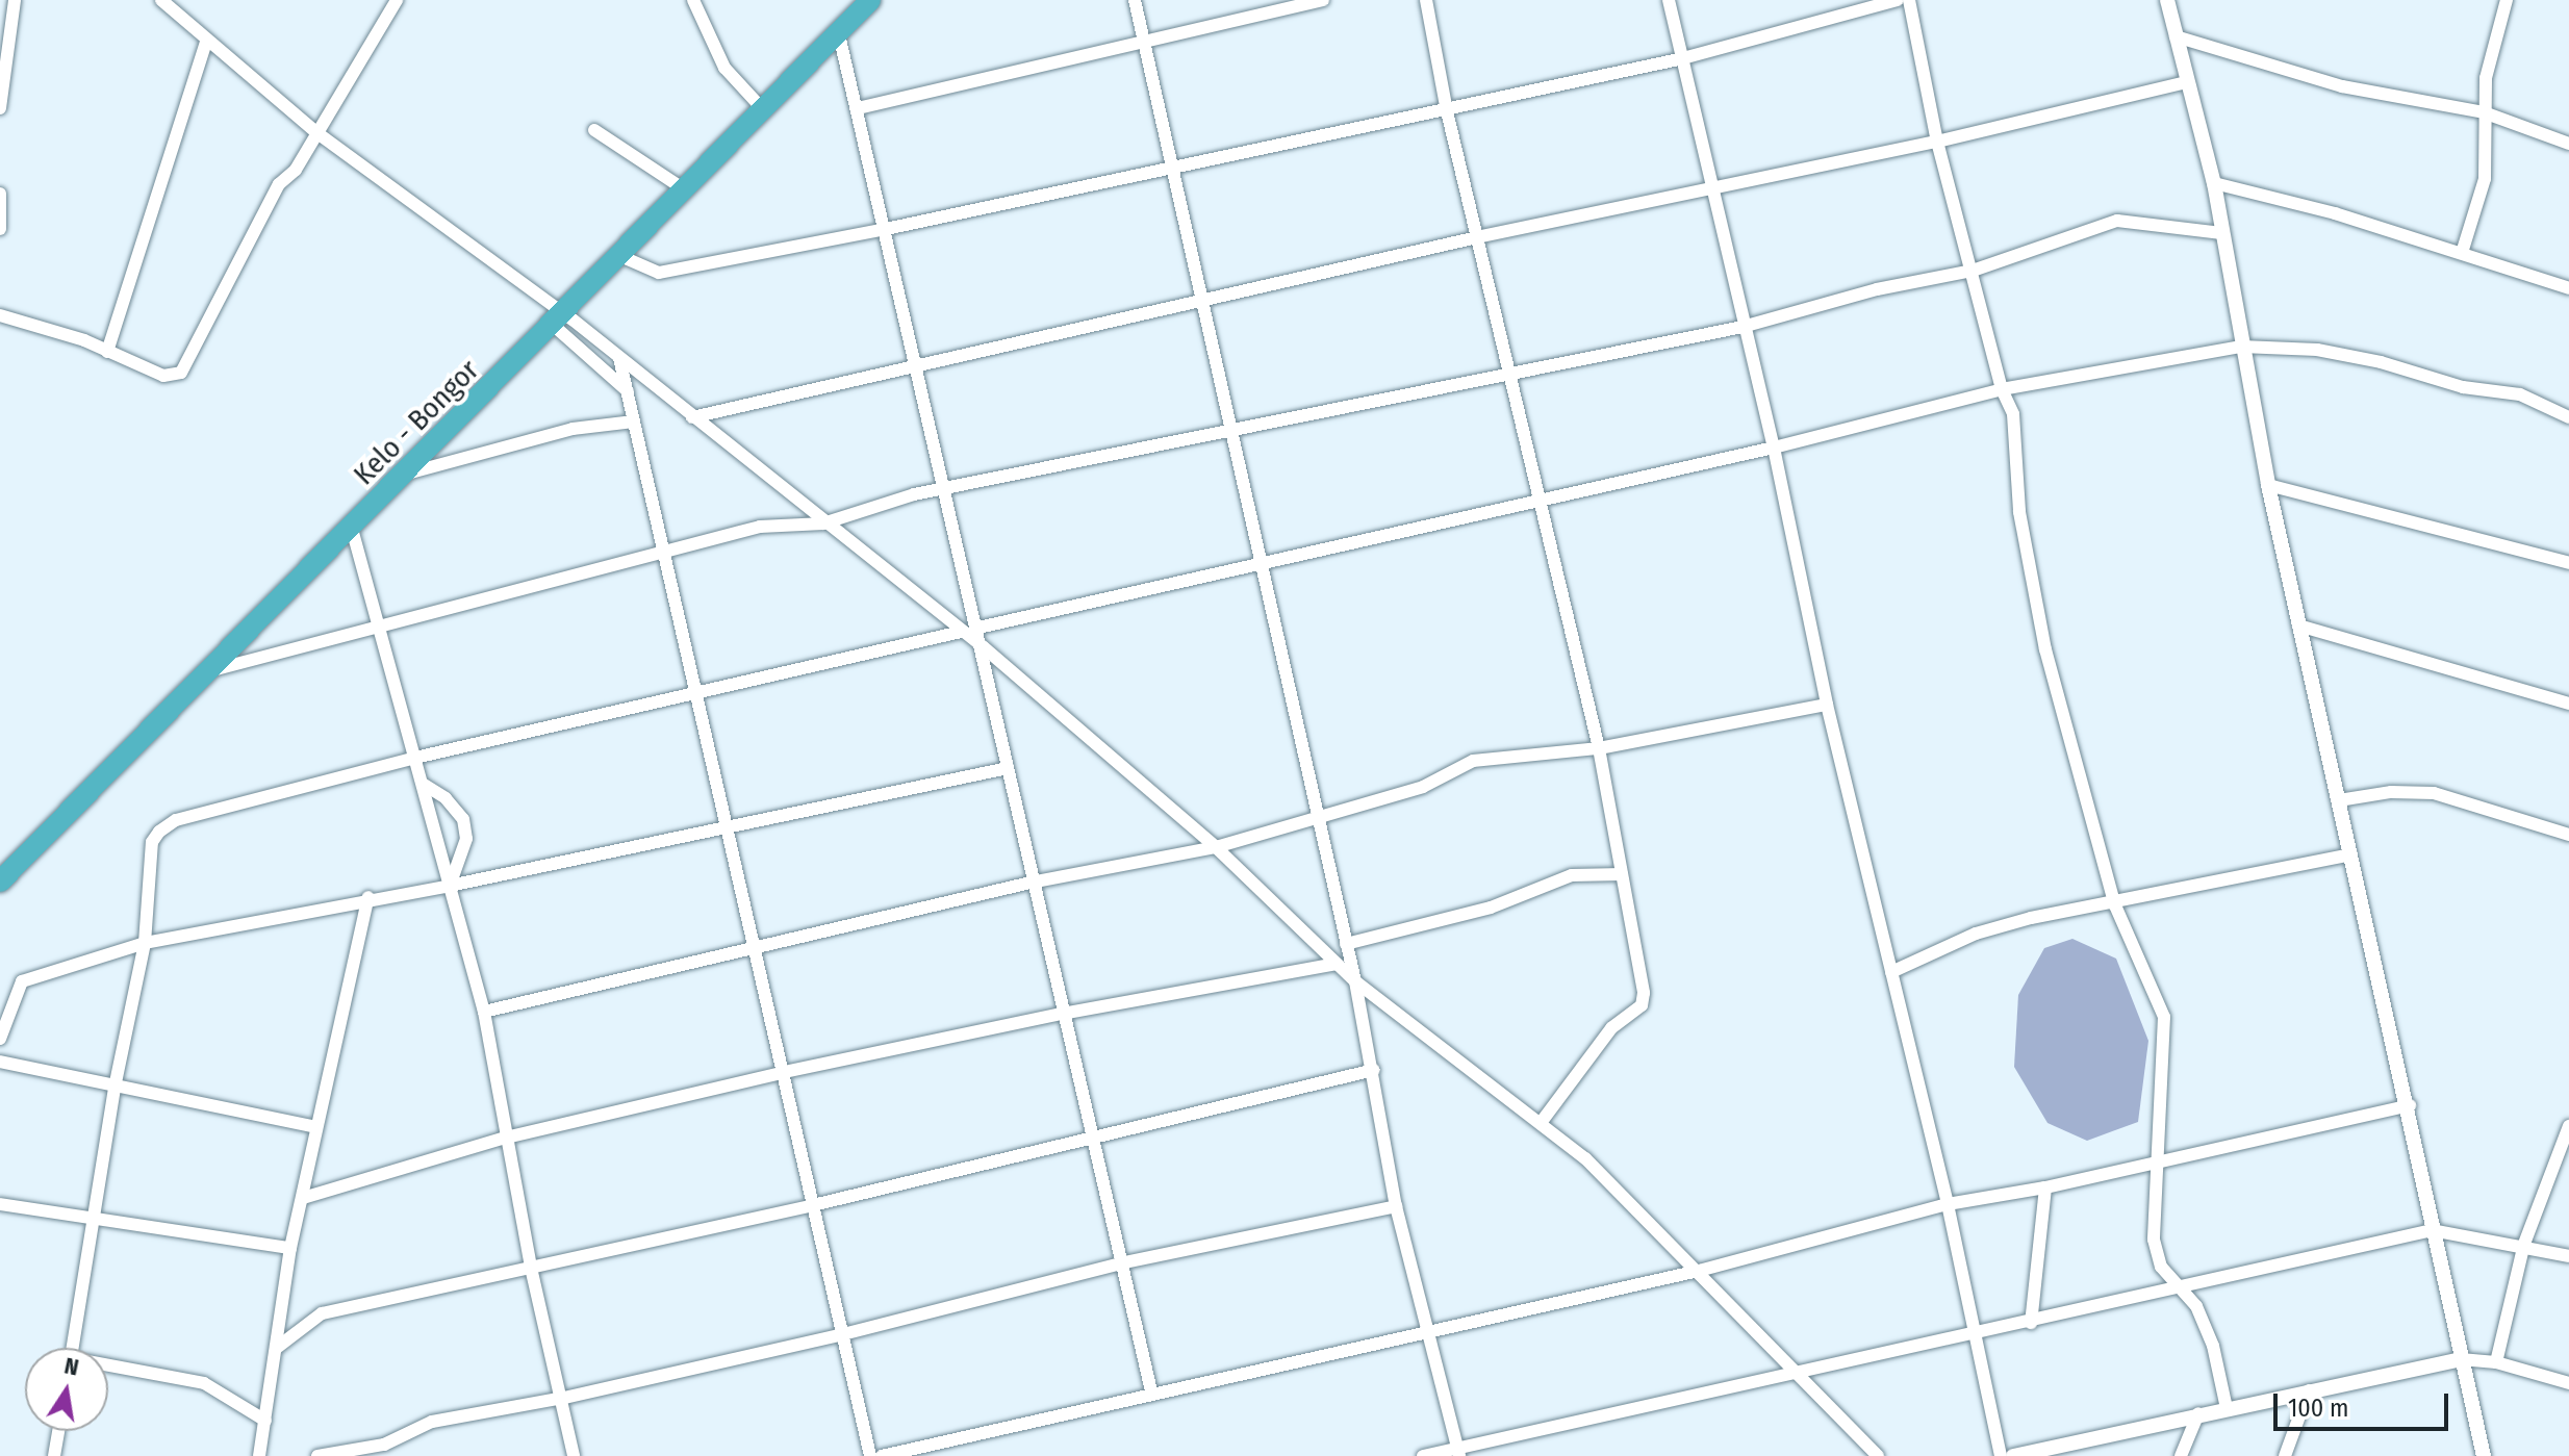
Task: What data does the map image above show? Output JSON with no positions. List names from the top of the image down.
{
  "streets": {
    "highway": ["Kelo - Bongor"]
  },
  "scale_bar": "100 m",
  "north": "top"
}
